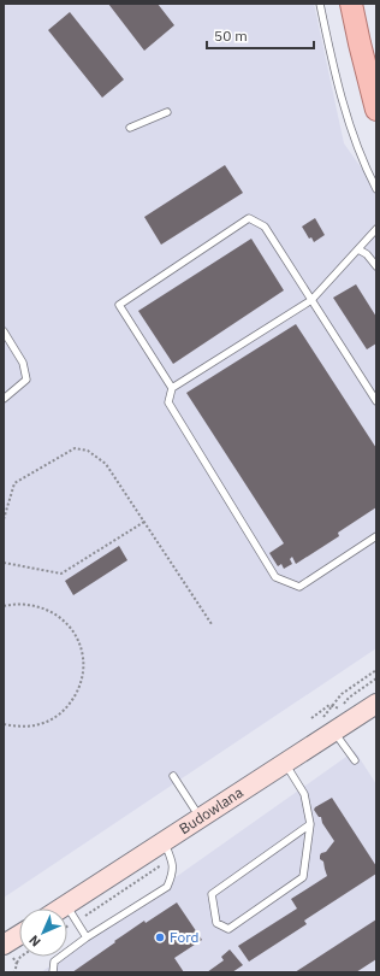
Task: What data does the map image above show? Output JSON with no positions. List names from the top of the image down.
{
  "streets": {
    "street": ["Budowlana"]
  },
  "places": ["Ford"],
  "scale_bar": "50 m",
  "north": "bottom left"
}
